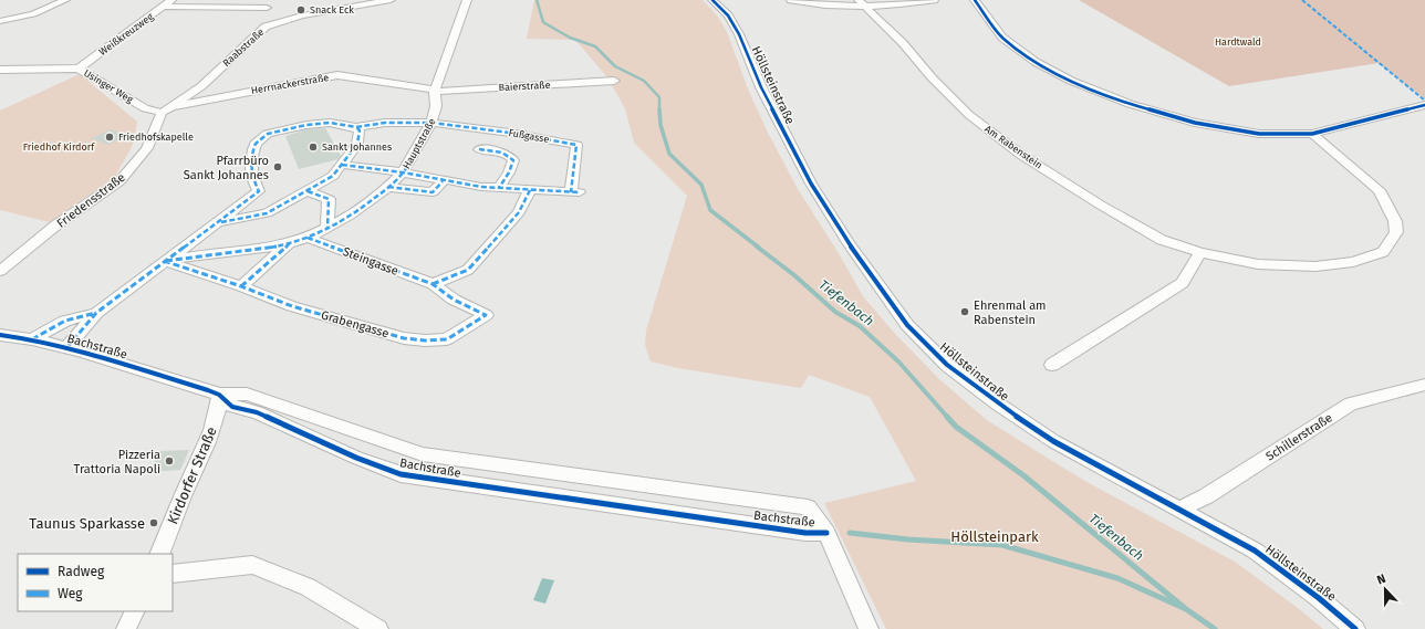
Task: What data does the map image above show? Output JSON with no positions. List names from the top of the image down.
{
  "streets": {
    "street": [
      "Weißkreuzweg",
      "Raabstraße",
      "Herrnackerstraße",
      "Höllsteinstraße",
      "Usinger Weg",
      "Baierstraße",
      "Fußgasse",
      "Hauptstraße",
      "Am Rabenstein",
      "Friedensstraße",
      "Steingasse",
      "Grabengasse",
      "Bachstraße",
      "Schillerstraße",
      "Kirdorfer Straße"
    ]
  },
  "crossings": [
    ["Weißkreuzweg", "Usinger Weg"],
    ["Raabstraße", "Herrnackerstraße"],
    ["Raabstraße", "Usinger Weg"],
    ["Raabstraße", "Friedensstraße"],
    ["Herrnackerstraße", "Baierstraße"],
    ["Herrnackerstraße", "Hauptstraße"],
    ["Höllsteinstraße", "Schillerstraße"],
    ["Usinger Weg", "Friedensstraße"],
    ["Baierstraße", "Hauptstraße"],
    ["Fußgasse", "Hauptstraße"],
    ["Hauptstraße", "Steingasse"],
    ["Hauptstraße", "Grabengasse"],
    ["Hauptstraße", "Bachstraße"],
    ["Steingasse", "Grabengasse"],
    ["Bachstraße", "Kirdorfer Straße"]
  ],
  "water": ["Tiefenbach"],
  "parks": ["Hardtwald", "Friedhof Kirdorf", "Höllsteinpark"],
  "places": [
    "Snack Eck",
    "Friedhofskapelle",
    "Sankt Johannes",
    "Pfarrbüro Sankt Johannes",
    "Ehrenmal am Rabenstein",
    "Pizzeria Trattoria Napoli",
    "Taunus Sparkasse"
  ],
  "legend": ["Radweg", "Weg"],
  "north": "top"
}
